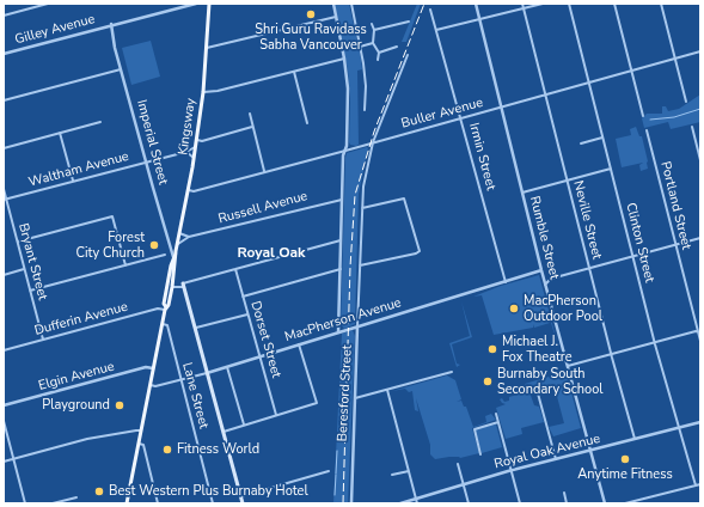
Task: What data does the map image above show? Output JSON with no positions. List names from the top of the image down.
{
  "streets": {
    "main road": ["Kingsway", "Imperial Street"],
    "street": [
      "Gilley Avenue",
      "Buller Avenue",
      "Irmin Street",
      "Waltham Avenue",
      "Portland Street",
      "Russell Avenue",
      "Neville Street",
      "Rumble Street",
      "Clinton Street",
      "Bryant Street",
      "Dufferin Avenue",
      "MacPherson Avenue",
      "Dorset Street",
      "Elgin Avenue",
      "Beresford Street",
      "Lane Street",
      "Royal Oak Avenue"
    ]
  },
  "crossings": [
    ["Gilley Avenue", "Imperial Street"],
    ["Buller Avenue", "Kingsway"],
    ["Buller Avenue", "Irmin Street"],
    ["Buller Avenue", "Neville Street"],
    ["Buller Avenue", "Rumble Street"],
    ["Buller Avenue", "Clinton Street"],
    ["Buller Avenue", "Beresford Street"],
    ["Kingsway", "Imperial Street"],
    ["Kingsway", "Waltham Avenue"],
    ["Kingsway", "Russell Avenue"],
    ["Kingsway", "Dufferin Avenue"],
    ["Kingsway", "MacPherson Avenue"],
    ["Kingsway", "Elgin Avenue"],
    ["Kingsway", "Lane Street"],
    ["Imperial Street", "Waltham Avenue"],
    ["Irmin Street", "MacPherson Avenue"],
    ["Waltham Avenue", "Bryant Street"],
    ["Russell Avenue", "Beresford Street"],
    ["Neville Street", "Royal Oak Avenue"],
    ["Rumble Street", "MacPherson Avenue"],
    ["Rumble Street", "Royal Oak Avenue"],
    ["Clinton Street", "Royal Oak Avenue"],
    ["Bryant Street", "Dufferin Avenue"],
    ["MacPherson Avenue", "Dorset Street"],
    ["MacPherson Avenue", "Beresford Street"],
    ["MacPherson Avenue", "Lane Street"]
  ],
  "districts": ["Royal Oak"],
  "places": [
    "Shri Guru Ravidass Sabha Vancouver",
    "Forest City Church",
    "MacPherson Outdoor Pool",
    "Michael J. Fox Theatre",
    "Burnaby South Secondary School",
    "Playground",
    "Fitness World",
    "Anytime Fitness",
    "Best Western Plus Burnaby Hotel"
  ]
}
